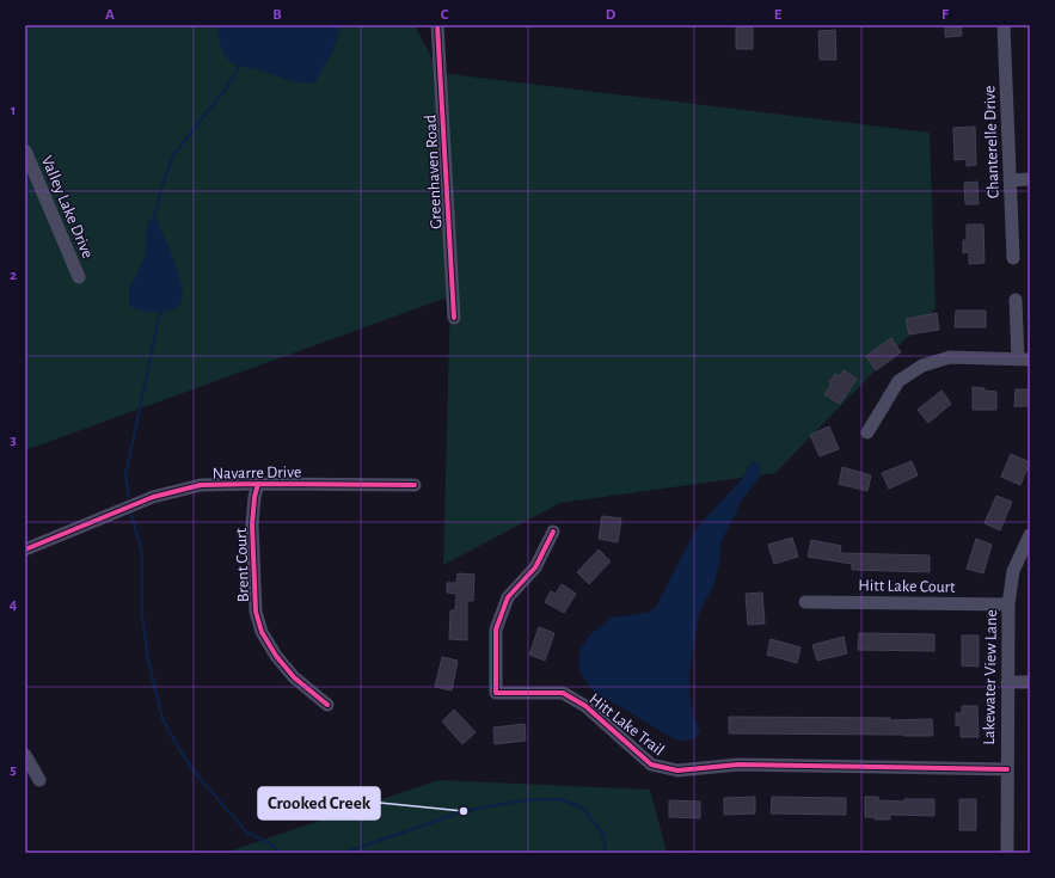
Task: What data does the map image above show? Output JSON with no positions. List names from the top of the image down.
{
  "streets": {
    "street": [
      "Chanterelle Drive",
      "Greenhaven Road",
      "Valley Lake Drive",
      "Navarre Drive",
      "Brent Court",
      "Hitt Lake Court",
      "Lakewater View Lane",
      "Hitt Lake Trail"
    ]
  },
  "crossings": [
    ["Navarre Drive", "Brent Court"],
    ["Hitt Lake Court", "Lakewater View Lane"],
    ["Lakewater View Lane", "Hitt Lake Trail"]
  ],
  "places": ["Crooked Creek"],
  "grid": {
    "columns": [
      "A",
      "B",
      "C",
      "D",
      "E",
      "F"
    ],
    "rows": [
      "1",
      "2",
      "3",
      "4",
      "5"
    ]
  }
}
